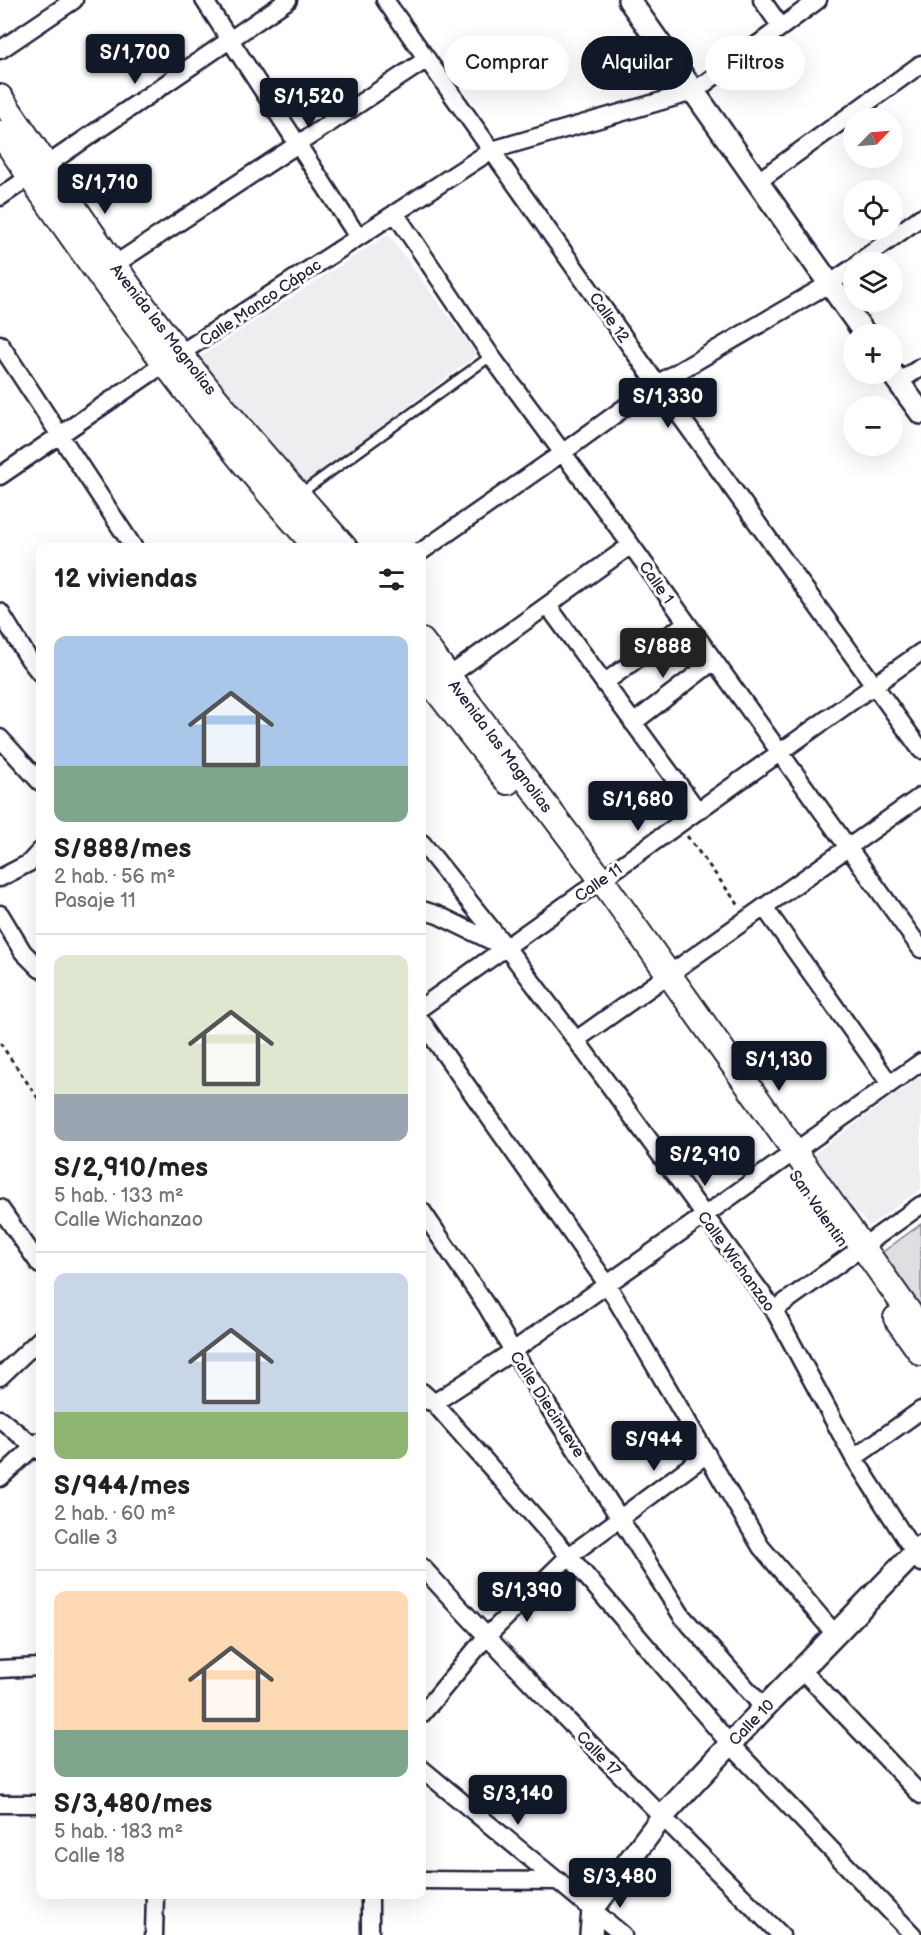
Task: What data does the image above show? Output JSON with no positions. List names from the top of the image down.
{
  "streets": {
    "main road": ["Avenida las Magnolias", "San Valentin"],
    "street": [
      "Calle Manco Cápac",
      "Calle 12",
      "Calle 1",
      "Calle 11",
      "Calle Wichanzao",
      "Calle Diecinueve",
      "Calle 10",
      "Calle 17"
    ]
  },
  "crossings": [
    ["Calle Manco Cápac", "Calle 12"],
    ["Calle Manco Cápac", "Avenida las Magnolias"],
    ["Calle Manco Cápac", "Calle 1"],
    ["Calle 12", "Calle 11"],
    ["Avenida las Magnolias", "Calle 11"],
    ["Avenida las Magnolias", "San Valentin"],
    ["Calle 1", "Calle 11"],
    ["Calle 11", "San Valentin"],
    ["Calle 11", "Calle Wichanzao"],
    ["Calle Wichanzao", "Calle 10"],
    ["Calle Diecinueve", "Calle 10"],
    ["Calle 10", "Calle 17"]
  ],
  "north": "top right",
  "page": {
    "price": [
      "S/1,700",
      "S/1,520",
      "S/1,710",
      "S/1,330",
      "S/888",
      "S/1,680",
      "S/1,130",
      "S/2,910",
      "S/944",
      "S/1,390",
      "S/3,140",
      "S/3,480"
    ],
    "chip": ["Comprar", "Alquilar", "Filtros"],
    "map_buttons": ["+", "−"],
    "heading": "12 viviendas",
    "list": [
      {
        "name": "S/888/mes",
        "note": "2 hab. · 56 m² · Pasaje 11"
      },
      {
        "name": "S/2,910/mes",
        "note": "5 hab. · 133 m² · Calle Wichanzao"
      },
      {
        "name": "S/944/mes",
        "note": "2 hab. · 60 m² · Calle 3"
      },
      {
        "name": "S/3,480/mes",
        "note": "5 hab. · 183 m² · Calle 18"
      }
    ]
  }
}
